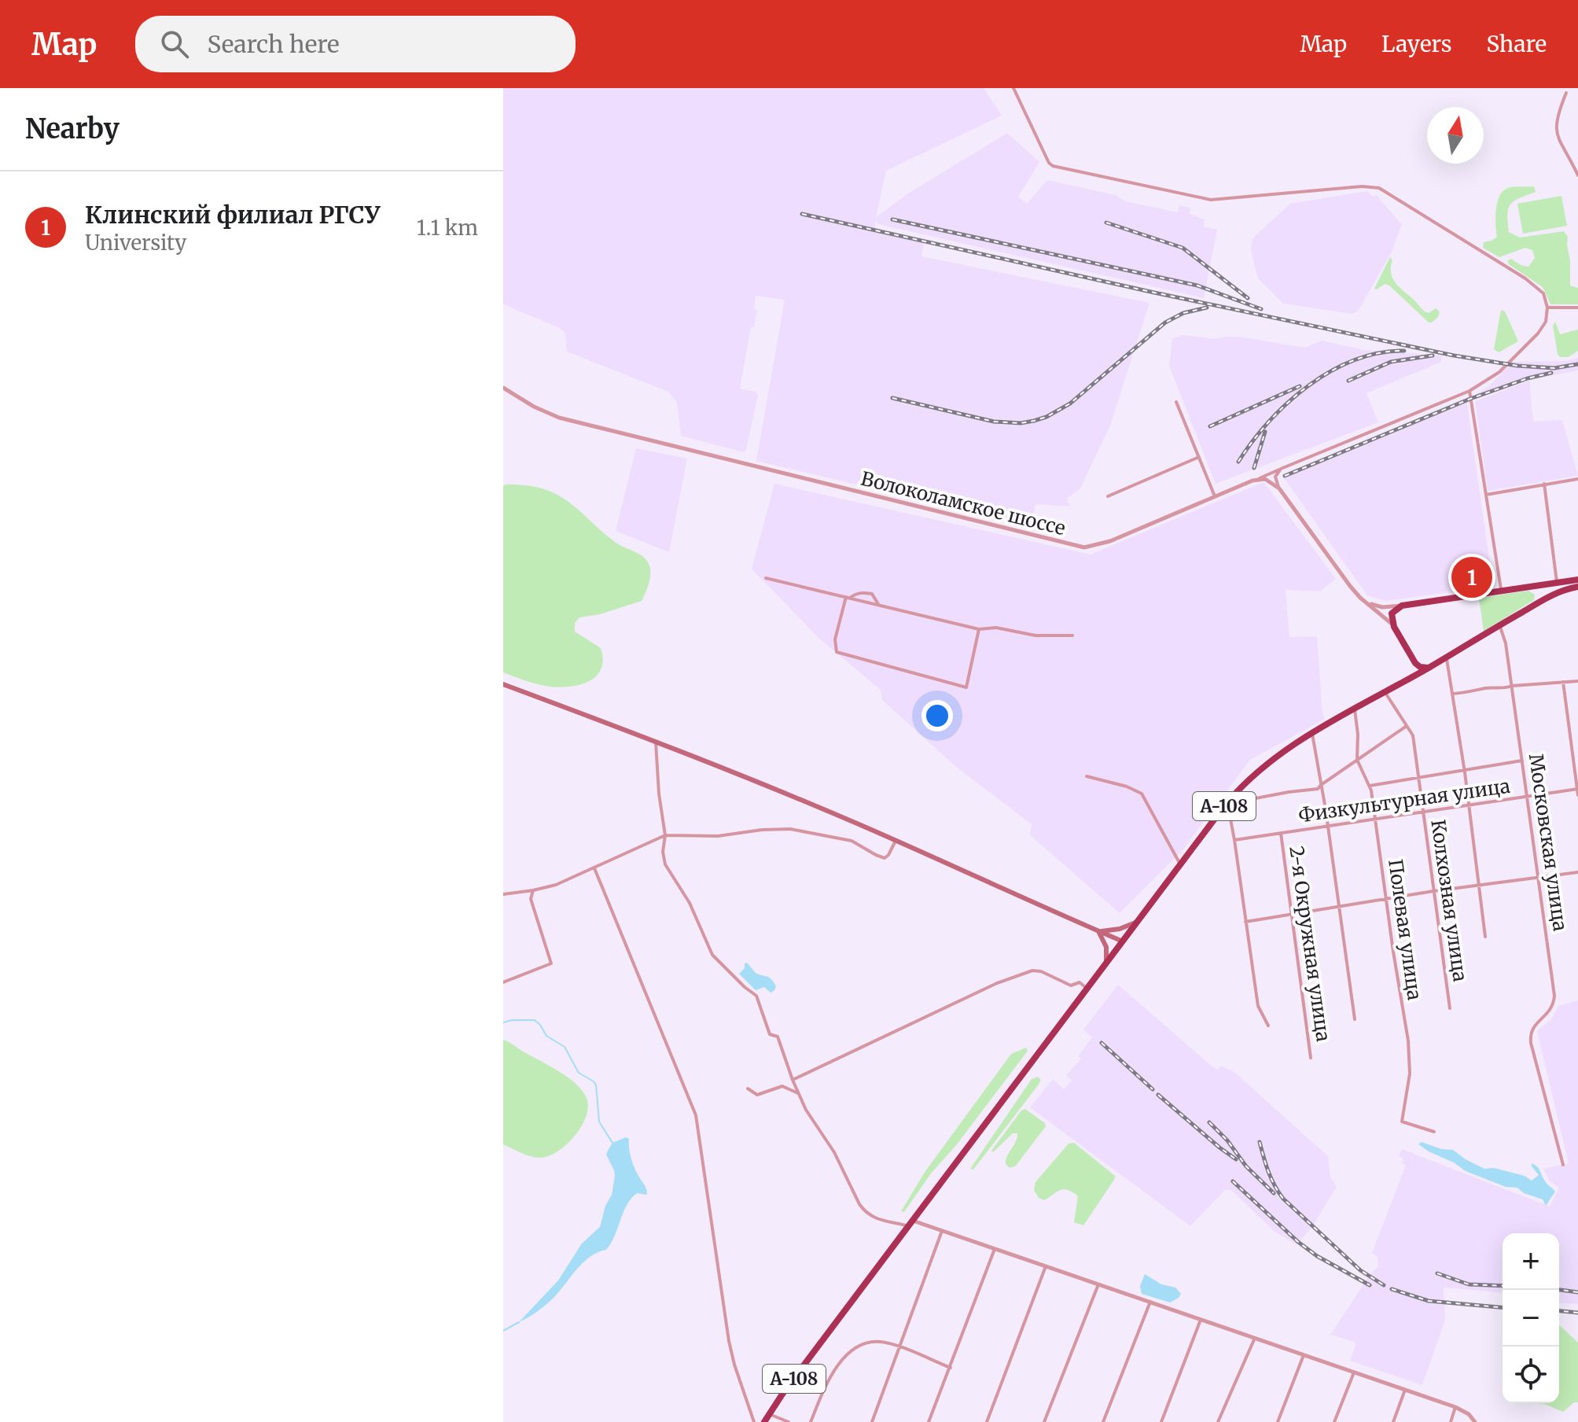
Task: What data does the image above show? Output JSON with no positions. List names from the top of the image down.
{
  "streets": {
    "highway": ["А-108"],
    "street": [
      "Волоколамское шоссе",
      "Физкультурная улица",
      "Московская улица",
      "Колхозная улица",
      "Полевая улица",
      "2-я Окружная улица"
    ]
  },
  "crossings": [
    ["Физкультурная улица", "Московская улица"],
    ["Физкультурная улица", "Колхозная улица"],
    ["Физкультурная улица", "Полевая улица"],
    ["Физкультурная улица", "2-я Окружная улица"],
    ["А-108", "Московская улица"],
    ["А-108", "Колхозная улица"],
    ["А-108", "Полевая улица"]
  ],
  "north": "top",
  "page": {
    "header": "Map",
    "search": "Search here",
    "nav": ["Map", "Layers", "Share"],
    "heading": "Nearby",
    "list": [
      {
        "mark": "1",
        "name": "Клинский филиал РГСУ",
        "note": "University",
        "value": "1.1 km"
      }
    ],
    "pins": "1",
    "map_buttons": ["+", "−"]
  }
}
